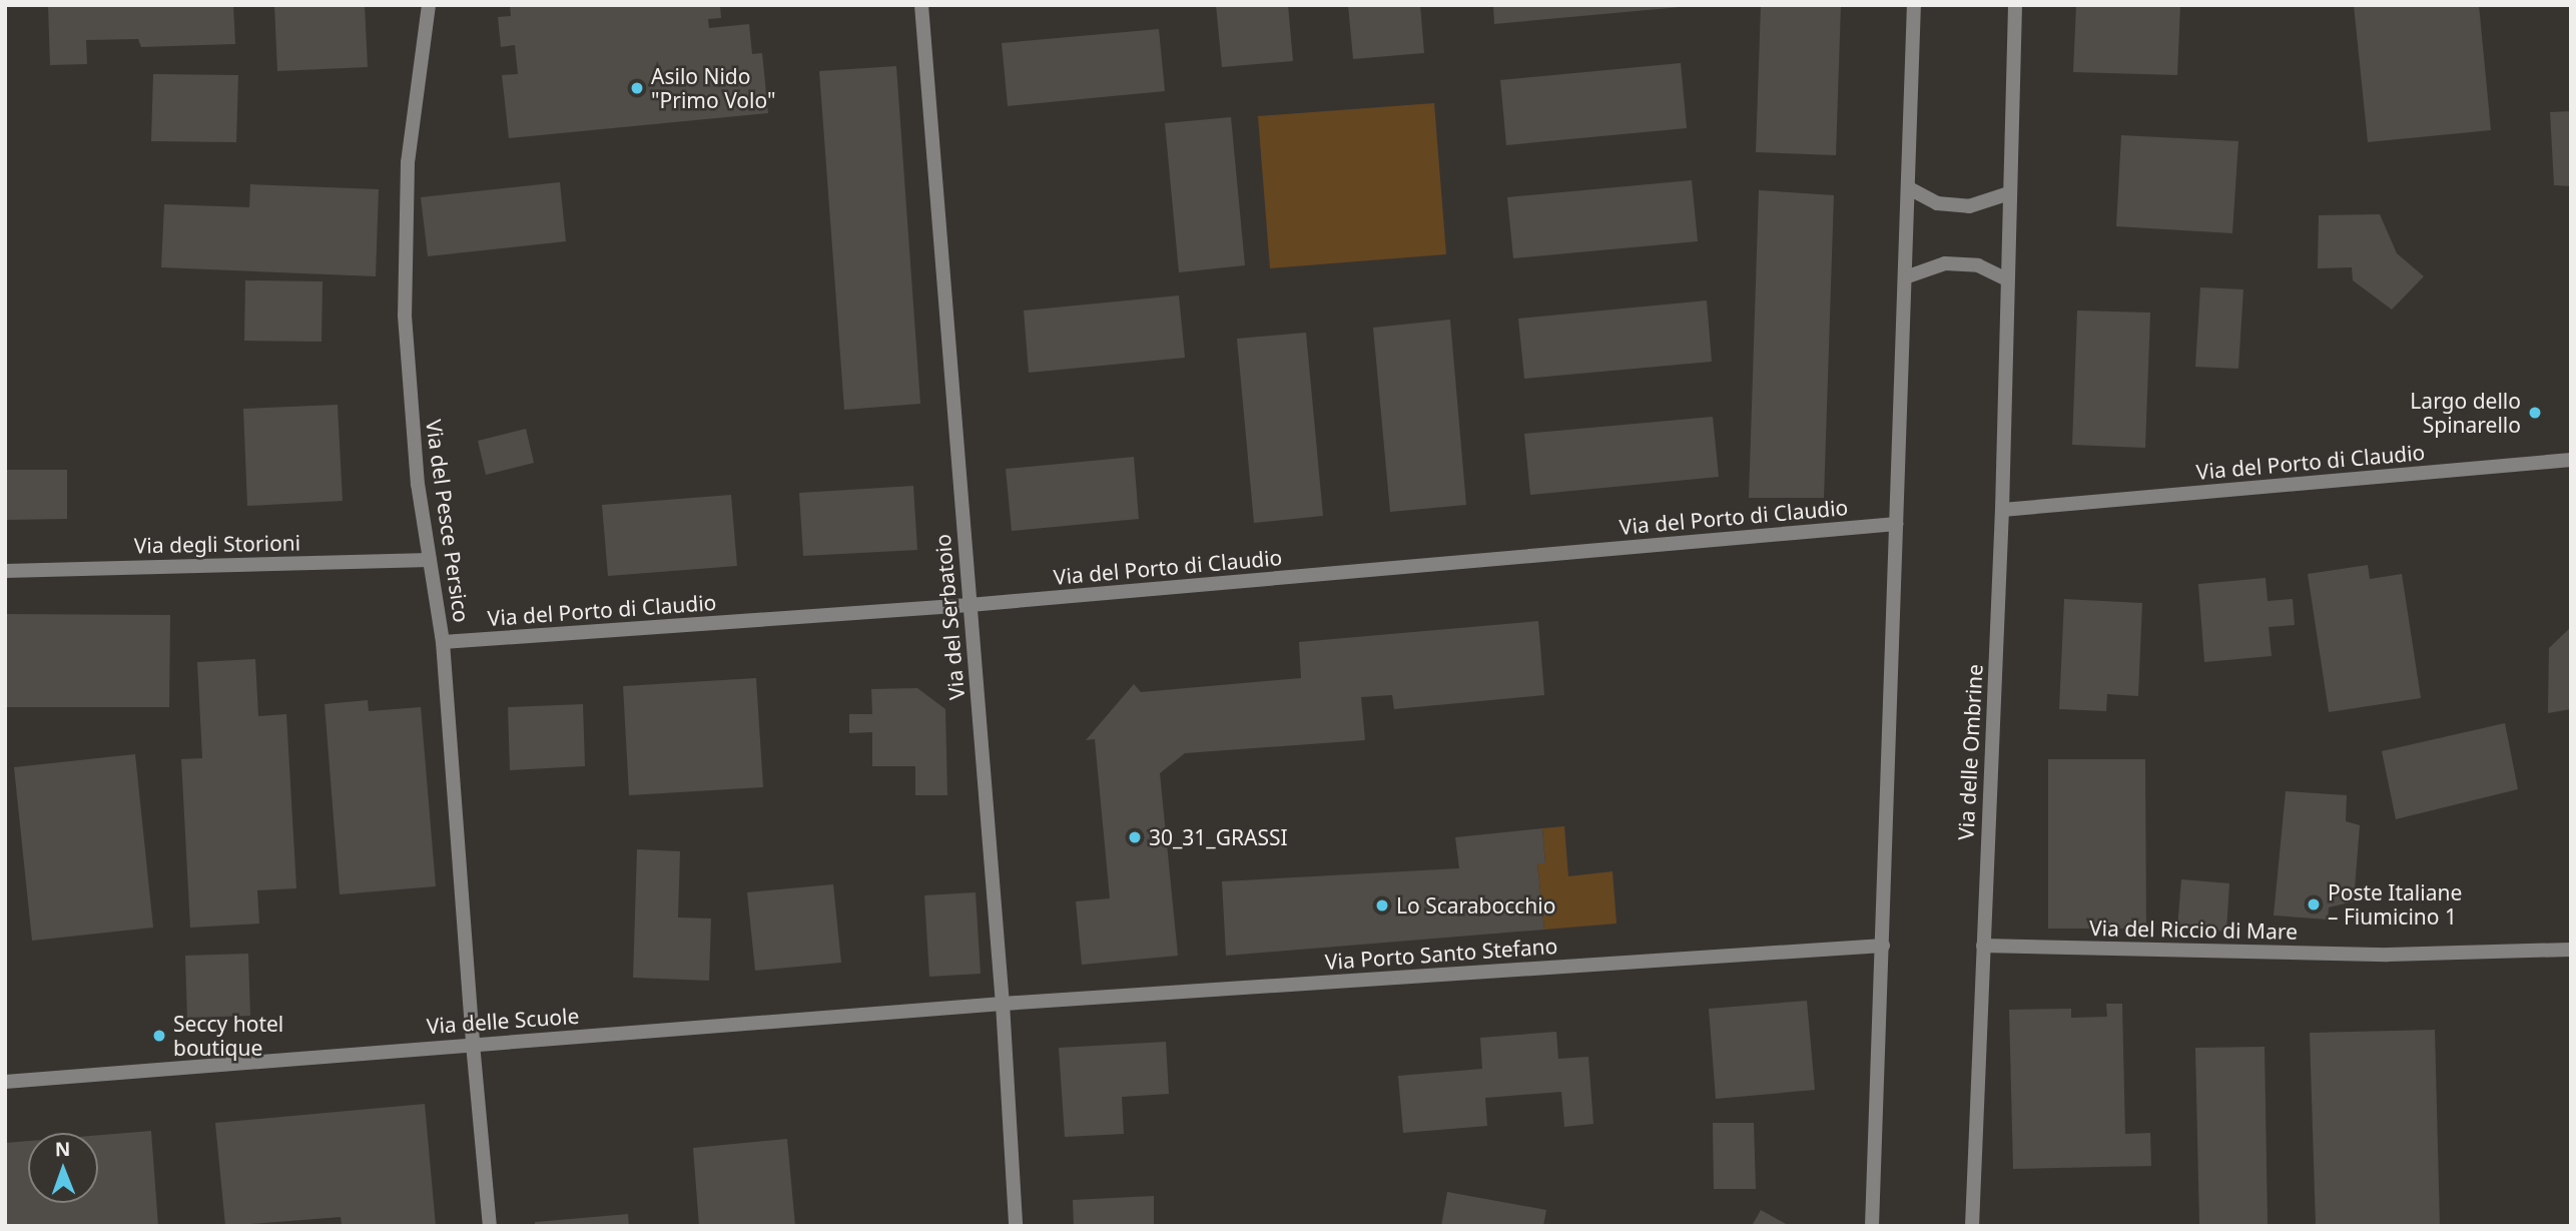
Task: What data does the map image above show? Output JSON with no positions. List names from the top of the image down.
{
  "streets": {
    "street": [
      "Via del Porto di Claudio",
      "Via del Pesce Persico",
      "Via degli Storioni",
      "Via del Serbatoio",
      "Via delle Ombrine",
      "Via del Riccio di Mare",
      "Via Porto Santo Stefano",
      "Via delle Scuole"
    ]
  },
  "crossings": [
    ["Via del Porto di Claudio", "Via del Pesce Persico"],
    ["Via del Porto di Claudio", "Via del Serbatoio"],
    ["Via del Porto di Claudio", "Via delle Ombrine"],
    ["Via del Pesce Persico", "Via degli Storioni"],
    ["Via del Pesce Persico", "Via delle Scuole"],
    ["Via del Serbatoio", "Via Porto Santo Stefano"],
    ["Via del Serbatoio", "Via delle Scuole"],
    ["Via delle Ombrine", "Via del Riccio di Mare"],
    ["Via Porto Santo Stefano", "Via delle Scuole"]
  ],
  "places": [
    "Asilo Nido \"Primo Volo\"",
    "Largo dello Spinarello",
    "30_31_GRASSI",
    "Poste Italiane – Fiumicino 1",
    "Lo Scarabocchio",
    "Seccy hotel boutique"
  ],
  "north": "top"
}
